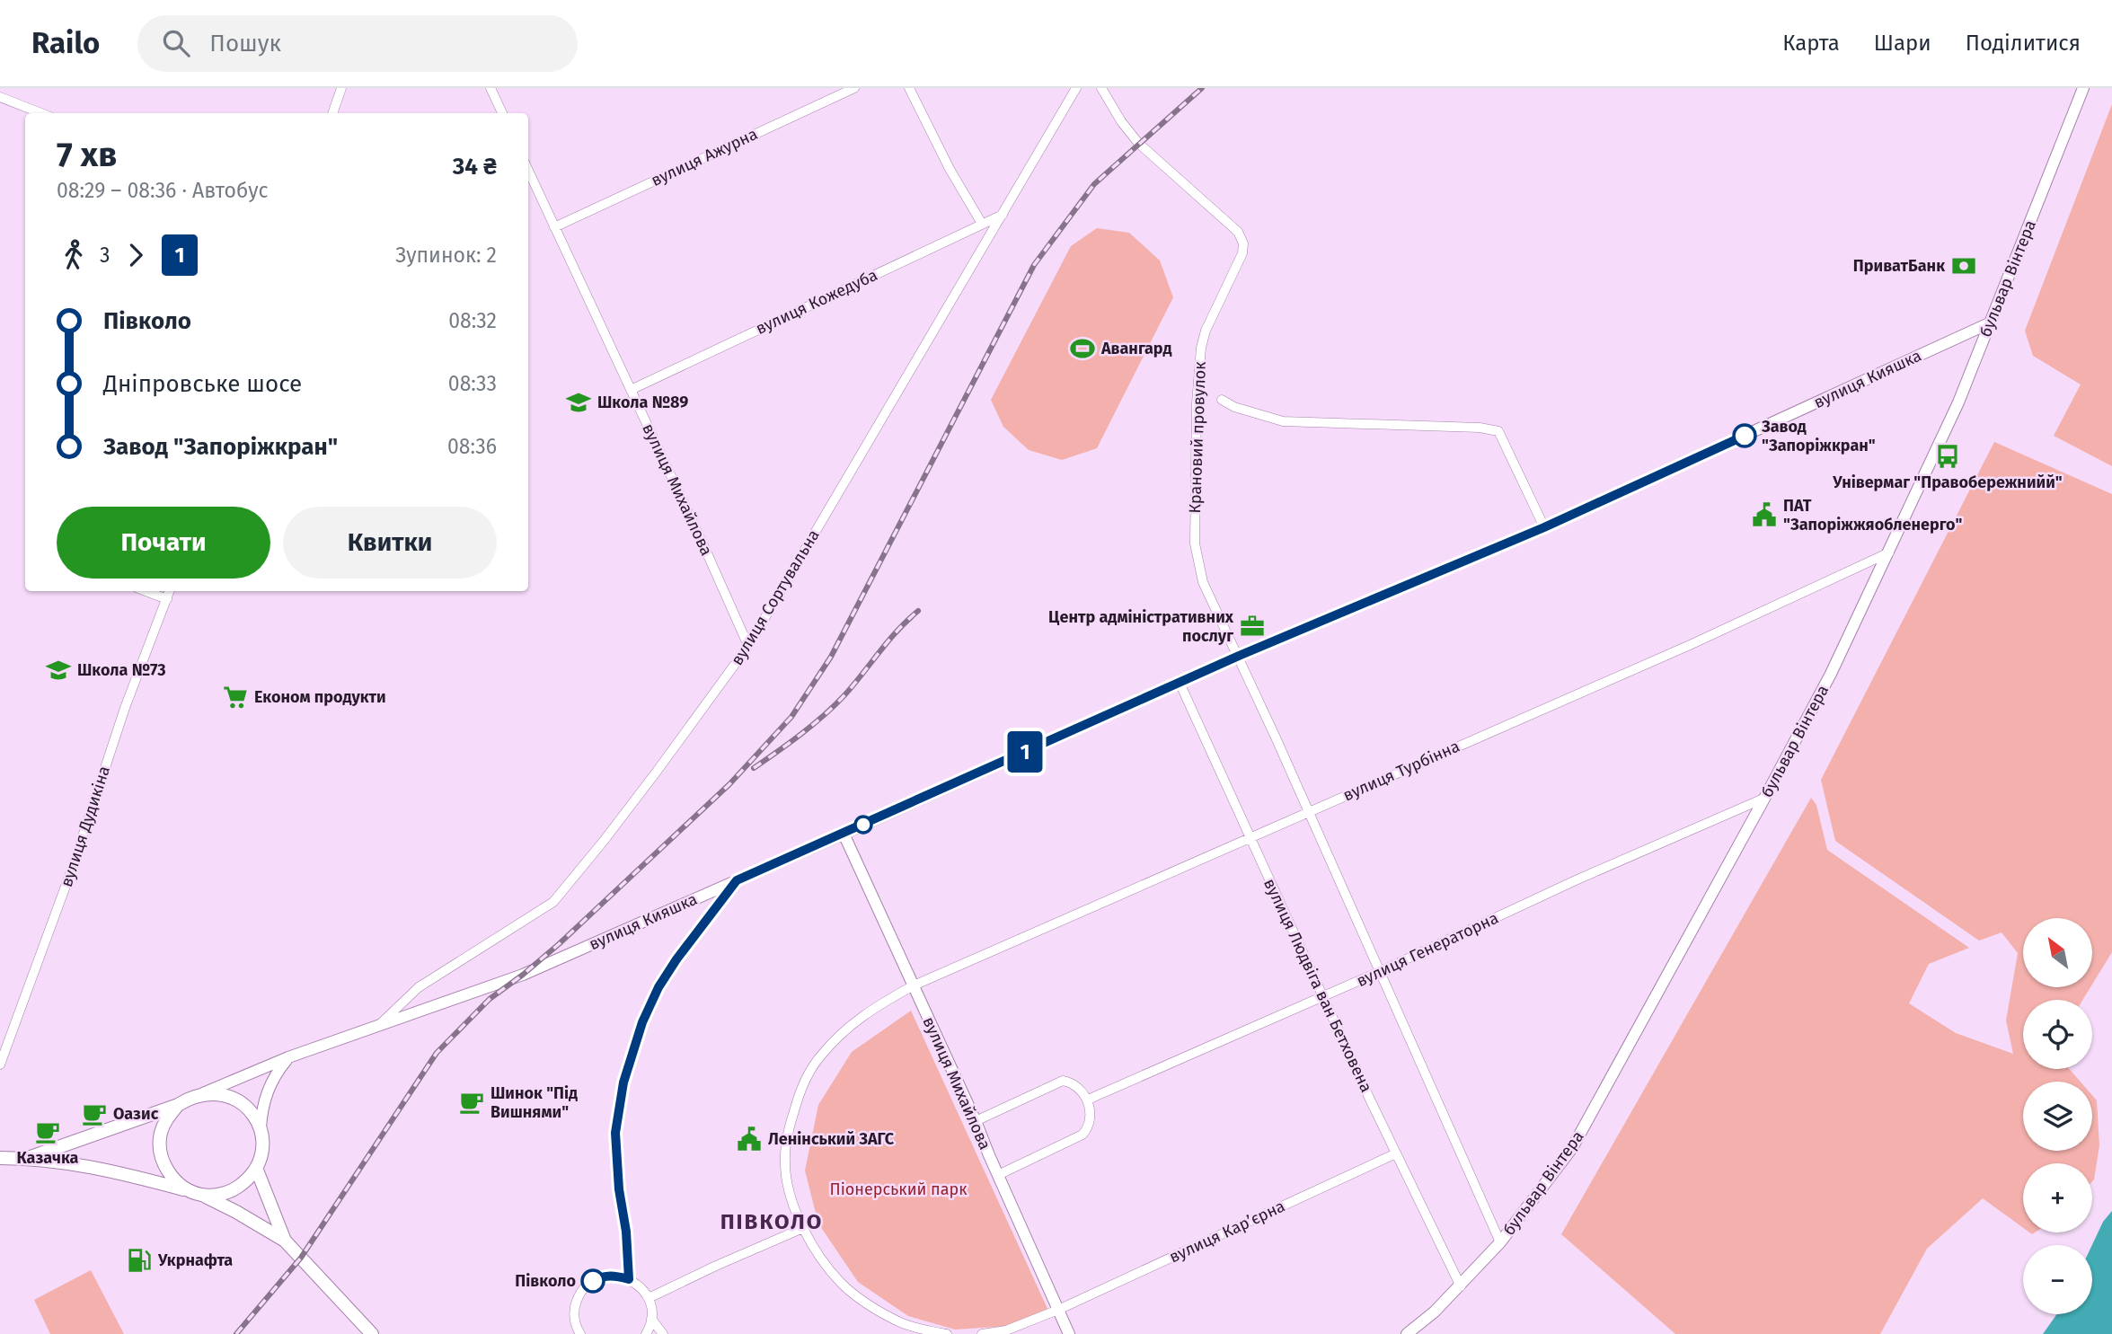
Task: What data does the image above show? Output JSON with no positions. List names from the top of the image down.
{
  "streets": {
    "street": [
      "вулиця Ажурна",
      "бульвар Вінтера",
      "вулиця Кожедуба",
      "вулиця Кияшка",
      "Крановий провулок",
      "вулиця Михайлова",
      "вулиця Сортувальна",
      "вулиця Турбінна",
      "вулиця Дудикіна",
      "вулиця Генераторна",
      "вулиця Людвіга ван Бетховена",
      "вулиця Кар’єрна"
    ]
  },
  "crossings": [
    ["вулиця Ажурна", "вулиця Михайлова"],
    ["бульвар Вінтера", "вулиця Кияшка"],
    ["бульвар Вінтера", "вулиця Турбінна"],
    ["бульвар Вінтера", "вулиця Генераторна"],
    ["бульвар Вінтера", "вулиця Людвіга ван Бетховена"],
    ["вулиця Кожедуба", "вулиця Михайлова"],
    ["вулиця Кожедуба", "вулиця Сортувальна"],
    ["вулиця Кияшка", "Крановий провулок"],
    ["вулиця Кияшка", "вулиця Михайлова"],
    ["вулиця Кияшка", "вулиця Сортувальна"],
    ["вулиця Кияшка", "вулиця Людвіга ван Бетховена"],
    ["вулиця Михайлова", "вулиця Сортувальна"],
    ["вулиця Михайлова", "вулиця Турбінна"],
    ["вулиця Михайлова", "вулиця Кар’єрна"],
    ["вулиця Турбінна", "вулиця Людвіга ван Бетховена"],
    ["вулиця Генераторна", "вулиця Людвіга ван Бетховена"],
    ["вулиця Людвіга ван Бетховена", "вулиця Кар’єрна"]
  ],
  "districts": ["ПІВКОЛО"],
  "parks": ["Піонерський парк"],
  "places": {
    "bank": ["ПриватБанк"],
    "sports": ["Авангард"],
    "school or university": ["Школа №89", "Школа №73"],
    "other": ["Завод \"Запоріжкран\"", "Півколо"],
    "bus stop": ["Універмаг \"Правобережнийй\""],
    "public building": ["ПАТ \"Запоріжжяобленерго\"", "Ленінський ЗАГС"],
    "office": ["Центр адміністративних послуг"],
    "supermarket": ["Економ продукти"],
    "cafe": ["Шинок \"Під Вишнями\"", "Оазис", "Казачка"],
    "fuel station": ["Укрнафта"]
  },
  "lines": ["bus line 1"],
  "north": "top left",
  "page": {
    "header": "Railo",
    "search": "Пошук",
    "nav": ["Карта", "Шари", "Поділитися"],
    "on_map": "1",
    "heading": ["7 хв", "08:29 – 08:36 · Автобус", "34 ₴"],
    "legs": ["3", "1", "Зупинок: 2"],
    "list": [
      {
        "name": "Півколо",
        "value": "08:32"
      },
      {
        "name": "Дніпровське шосе",
        "value": "08:33"
      },
      {
        "name": "Завод \"Запоріжкран\"",
        "value": "08:36"
      }
    ],
    "buttons": ["Почати", "Квитки"],
    "map_buttons": ["+", "−"]
  }
}
